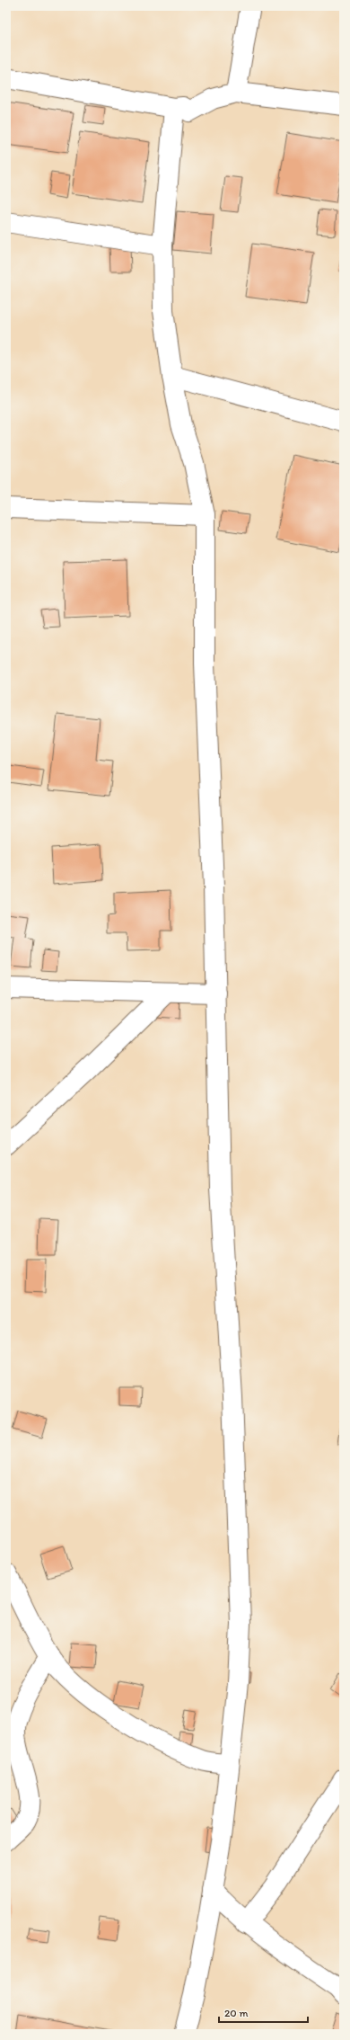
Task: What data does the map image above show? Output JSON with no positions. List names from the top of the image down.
{
  "scale_bar": "20 m"
}
